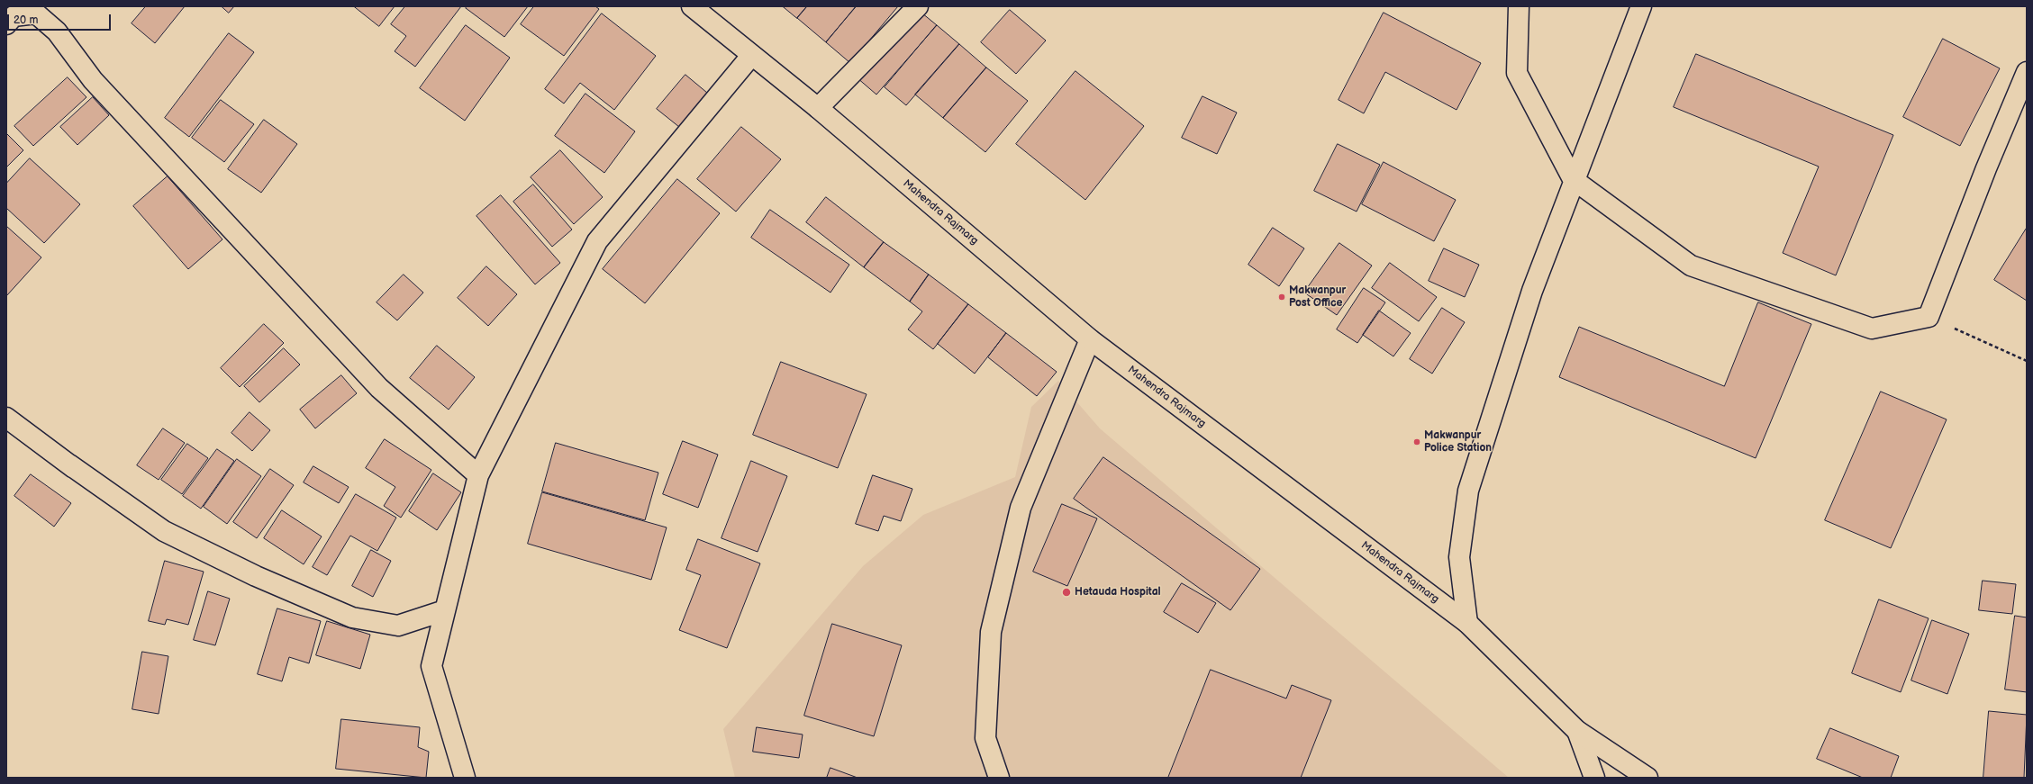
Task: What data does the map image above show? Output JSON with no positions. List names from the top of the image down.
{
  "streets": {
    "main road": ["Mahendra Rajmarg"]
  },
  "places": ["Makwanpur Post Office", "Makwanpur Police Station", "Hetauda Hospital"],
  "scale_bar": "20 m"
}
